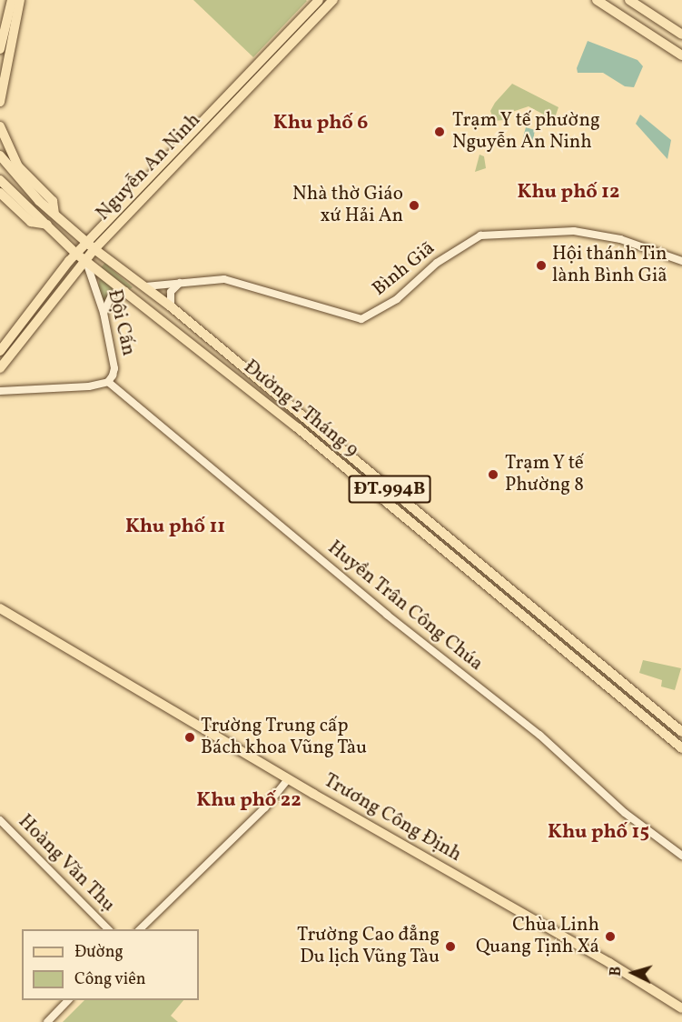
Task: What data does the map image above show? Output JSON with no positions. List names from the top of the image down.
{
  "streets": {
    "main road": [
      "Nguyễn An Ninh",
      "Đường 2 Tháng 9",
      "ĐT.994B",
      "Trương Công Định"
    ],
    "street": [
      "Bình Giã",
      "Đội Cấn",
      "Huyền Trân Công Chúa",
      "Hoàng Văn Thụ"
    ]
  },
  "crossings": [
    ["Nguyễn An Ninh", "Đội Cấn"],
    ["Nguyễn An Ninh", "Đường 2 Tháng 9"],
    ["Bình Giã", "Đường 2 Tháng 9"],
    ["Đội Cấn", "Đường 2 Tháng 9"],
    ["Đội Cấn", "Huyền Trân Công Chúa"]
  ],
  "districts": [
    "Khu phố 6",
    "Khu phố 12",
    "Khu phố 11",
    "Khu phố 22",
    "Khu phố 15"
  ],
  "places": [
    "Trạm Y tế phường Nguyễn An Ninh",
    "Nhà thờ Giáo xứ Hải An",
    "Hội thánh Tin lành Bình Giã",
    "Trạm Y tế Phường 8",
    "Trường Trung cấp Bách khoa Vũng Tàu",
    "Chùa Linh Quang Tịnh Xá",
    "Trường Cao đẳng Du lịch Vũng Tàu"
  ],
  "legend": ["Đường", "Công viên"],
  "north": "left"
}
